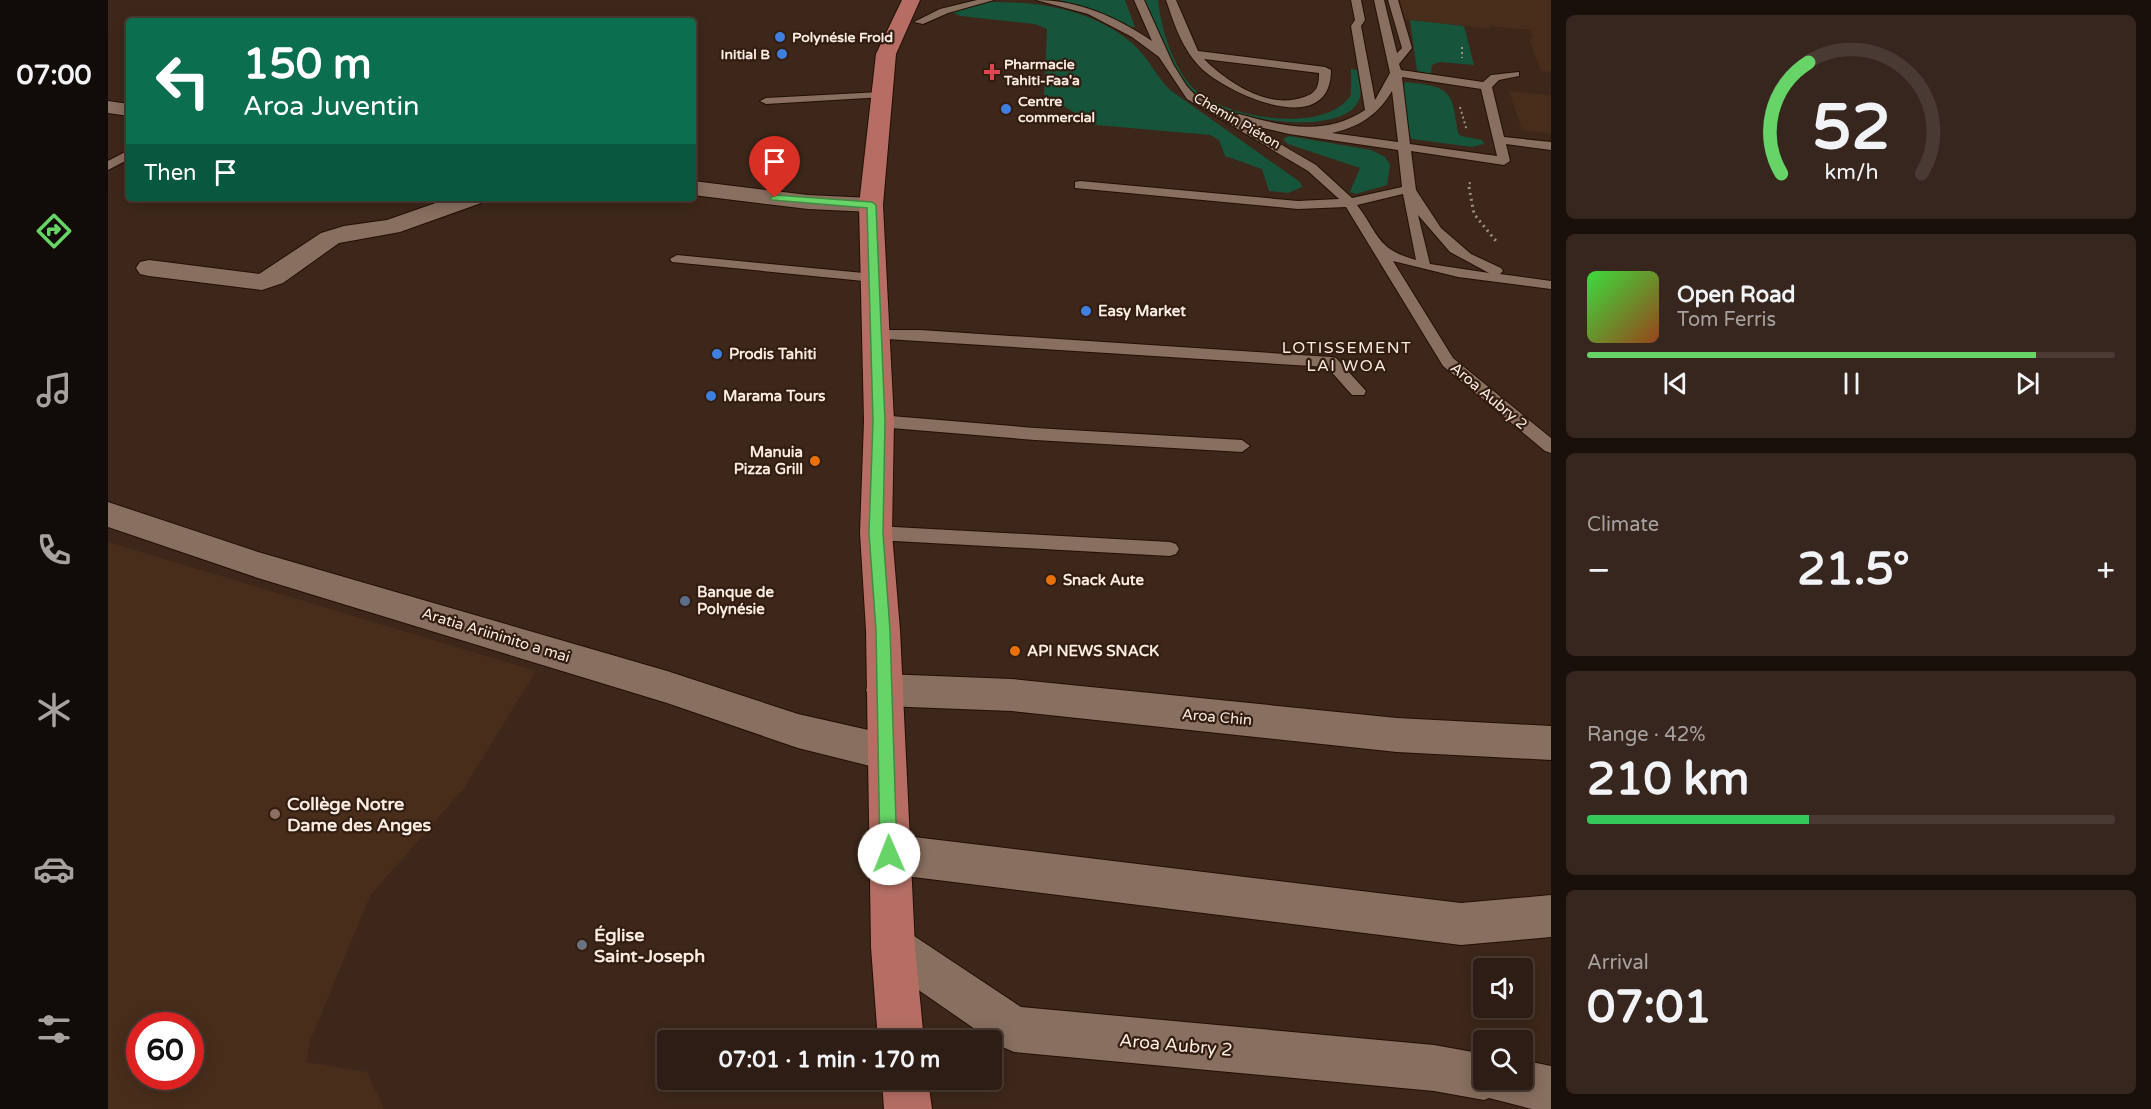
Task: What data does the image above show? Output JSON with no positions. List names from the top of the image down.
{
  "streets": {
    "street": ["Aroa Aubry 2", "Aratia Ariininito a mai", "Aroa Chin"]
  },
  "districts": ["LOTISSEMENT LAI WOA"],
  "places": {
    "other": [
      "Polynésie Froid",
      "Initial B",
      "Centre commercial",
      "Easy Market",
      "Prodis Tahiti",
      "Marama Tours",
      "Manuia Pizza Grill",
      "Snack Aute",
      "Banque de Polynésie",
      "API NEWS SNACK",
      "Collège Notre Dame des Anges",
      "Église Saint-Joseph"
    ],
    "health": ["Pharmacie Tahiti-Faa'a"]
  },
  "page": {
    "tabs": "07:00",
    "turn": ["150 m", "Aroa Juventin"],
    "then": "Then",
    "song": ["Open Road", "Tom Ferris"],
    "tile": [
      "Climate",
      ["Range · 42%", "210 km"],
      ["Arrival", "07:01"]
    ],
    "heat": ["−", "21.5°", "+"],
    "limit": "60",
    "trip": "07:01 · 1 min · 170 m",
    "gauge": ["52", "km/h"]
  }
}
